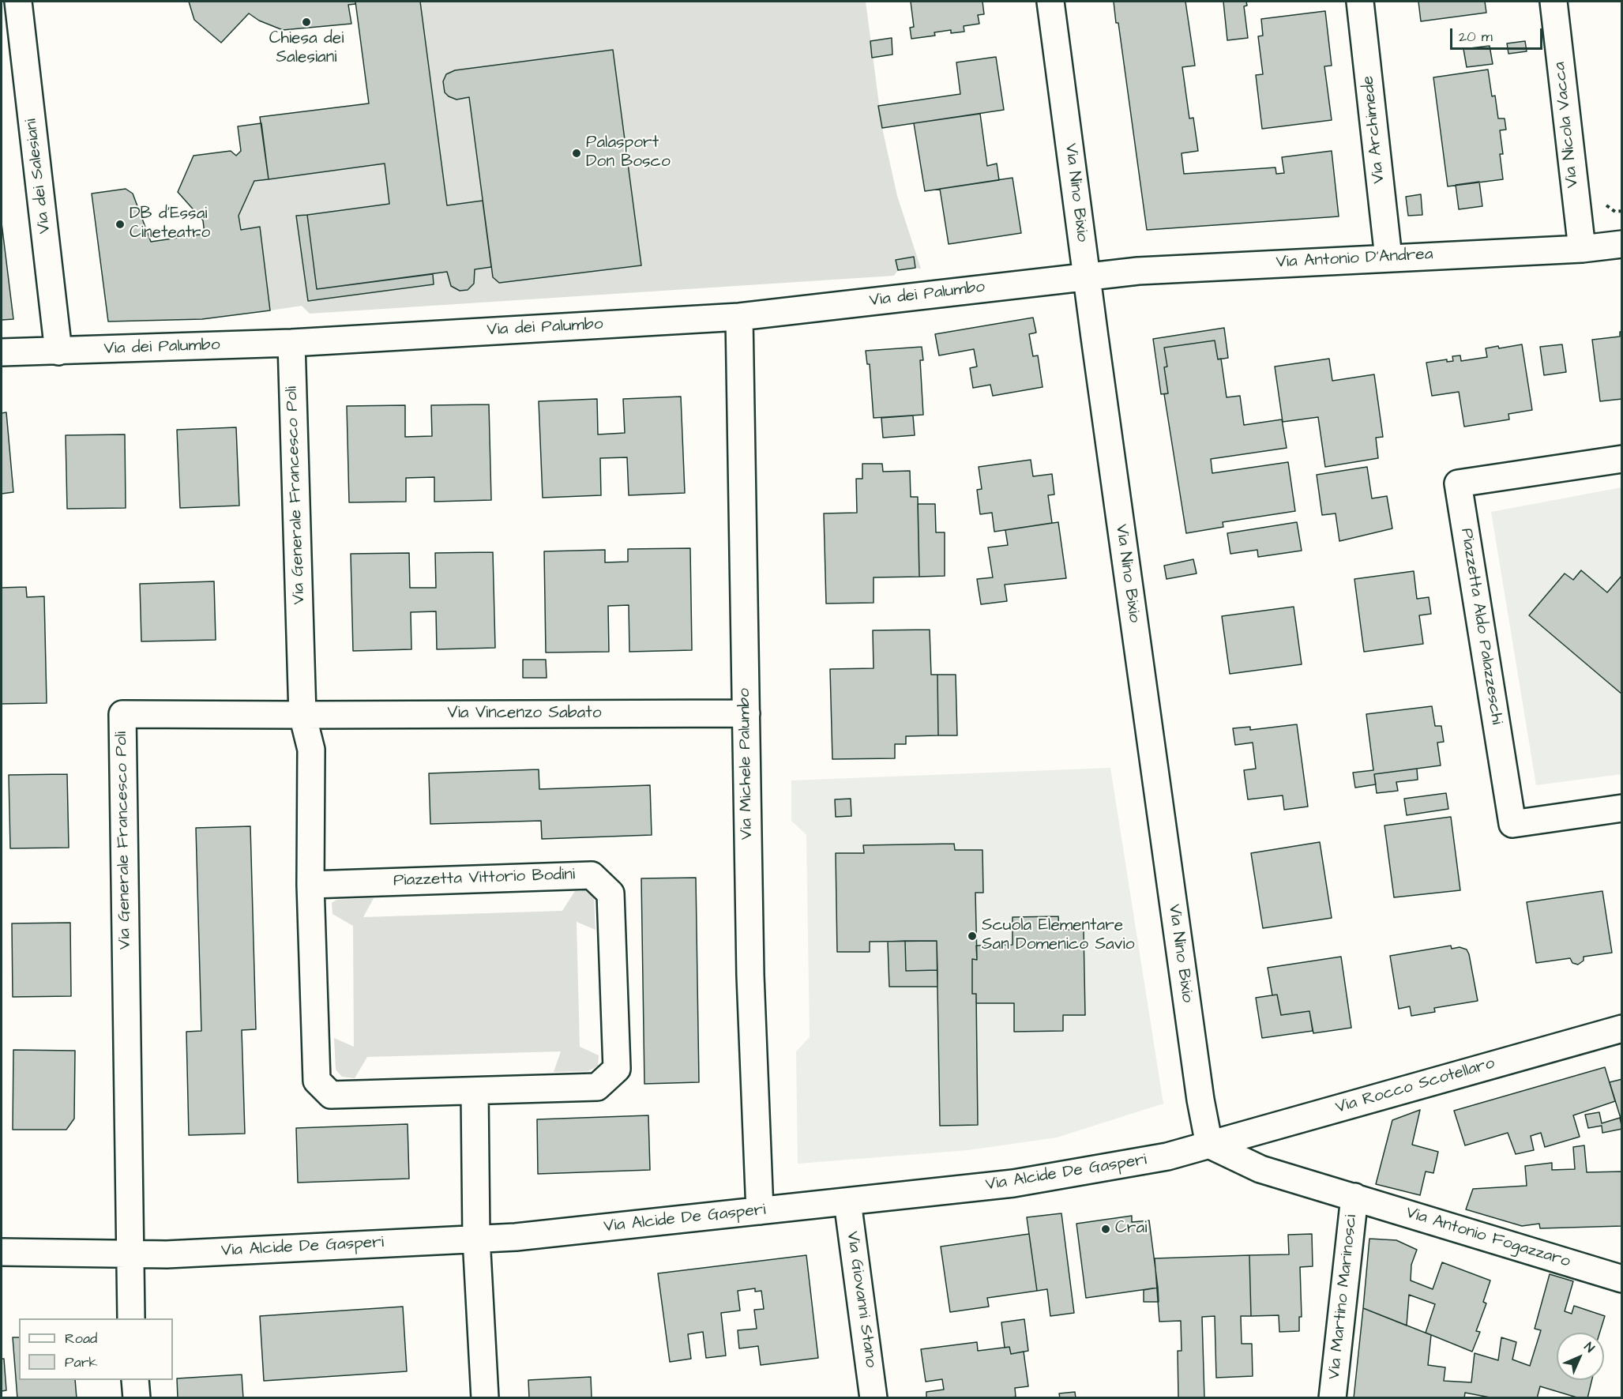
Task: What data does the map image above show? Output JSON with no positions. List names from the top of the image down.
{
  "streets": {
    "street": [
      "Via Nicola Vacca",
      "Via Archimede",
      "Via dei Salesiani",
      "Via Nino Bixio",
      "Via Antonio D'Andrea",
      "Via dei Palumbo",
      "Via Generale Francesco Poli",
      "Piazzetta Aldo Palazzeschi",
      "Via Vincenzo Sabato",
      "Via Michele Palumbo",
      "Piazzetta Vittorio Bodini",
      "Via Rocco Scotellaro",
      "Via Alcide De Gasperi",
      "Via Antonio Fogazzaro",
      "Via Martino Marinosci",
      "Via Giovanni Stano"
    ]
  },
  "crossings": [
    ["Via Nicola Vacca", "Via Antonio D'Andrea"],
    ["Via Archimede", "Via Antonio D'Andrea"],
    ["Via dei Salesiani", "Via dei Palumbo"],
    ["Via Nino Bixio", "Via Antonio D'Andrea"],
    ["Via Nino Bixio", "Via dei Palumbo"],
    ["Via Nino Bixio", "Via Rocco Scotellaro"],
    ["Via Nino Bixio", "Via Alcide De Gasperi"],
    ["Via Antonio D'Andrea", "Via dei Palumbo"],
    ["Via dei Palumbo", "Via Generale Francesco Poli"],
    ["Via dei Palumbo", "Via Michele Palumbo"],
    ["Via Generale Francesco Poli", "Via Vincenzo Sabato"],
    ["Via Generale Francesco Poli", "Piazzetta Vittorio Bodini"],
    ["Via Generale Francesco Poli", "Via Alcide De Gasperi"],
    ["Via Vincenzo Sabato", "Via Michele Palumbo"],
    ["Via Vincenzo Sabato", "Piazzetta Vittorio Bodini"],
    ["Via Michele Palumbo", "Via Alcide De Gasperi"],
    ["Via Rocco Scotellaro", "Via Alcide De Gasperi"],
    ["Via Alcide De Gasperi", "Via Giovanni Stano"],
    ["Via Antonio Fogazzaro", "Via Martino Marinosci"]
  ],
  "places": [
    "Chiesa dei Salesiani",
    "Palasport Don Bosco",
    "DB d'Essai Cineteatro",
    "Scuola Elementare San Domenico Savio",
    "Crai"
  ],
  "legend": ["Road", "Park"],
  "scale_bar": "20 m",
  "north": "top right"
}
